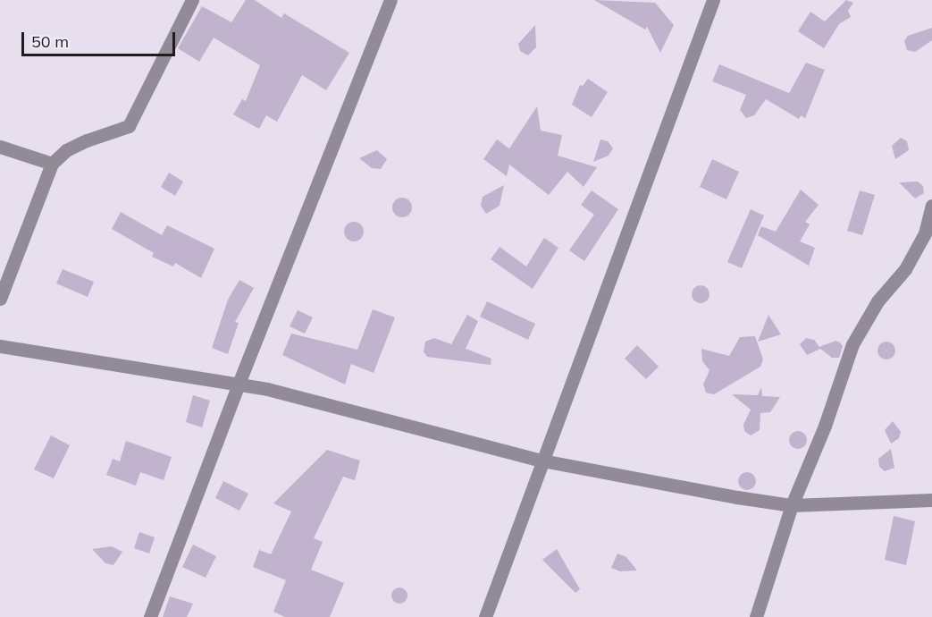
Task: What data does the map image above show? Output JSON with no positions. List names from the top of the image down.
{
  "scale_bar": "50 m"
}
